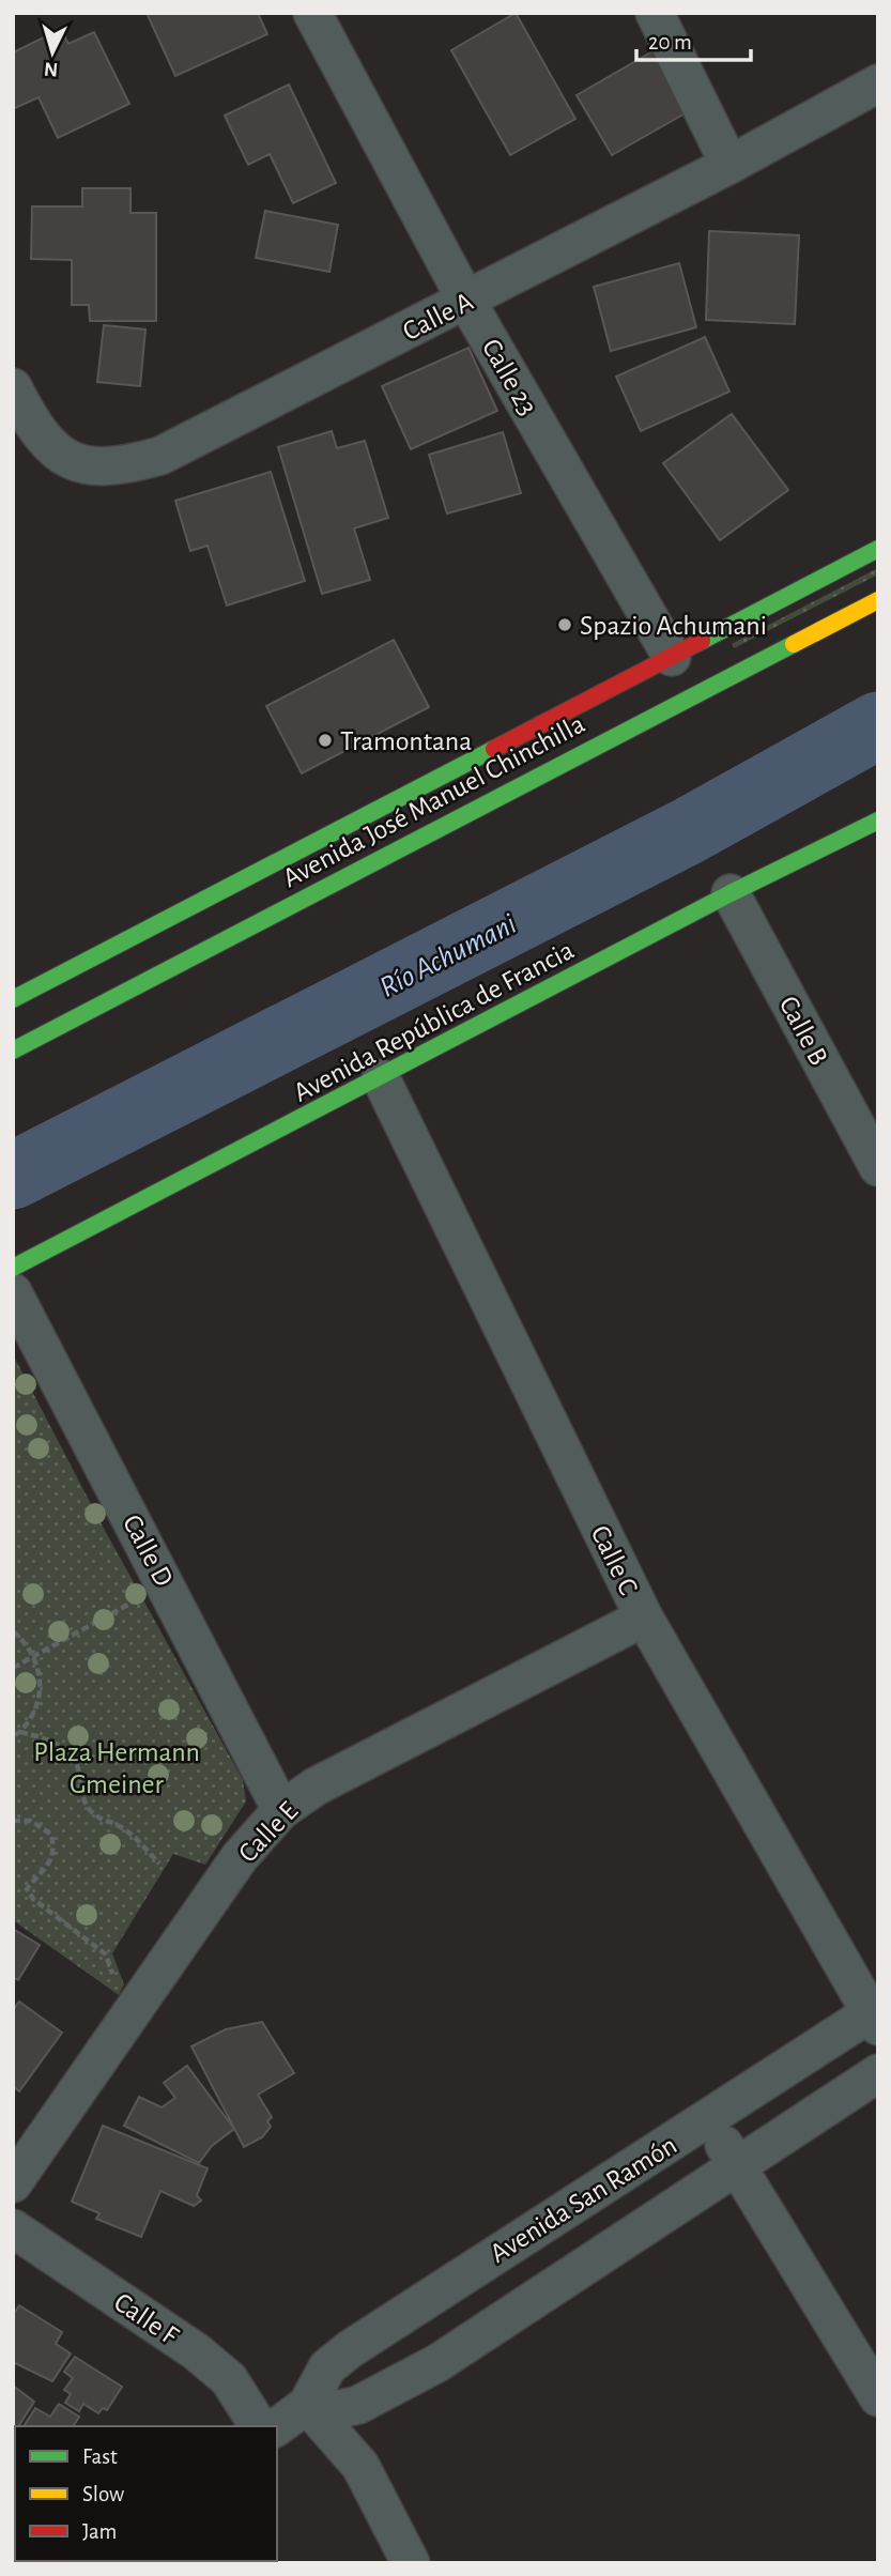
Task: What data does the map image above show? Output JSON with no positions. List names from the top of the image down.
{
  "streets": {
    "main road": ["Avenida José Manuel Chinchilla", "Avenida República de Francia"],
    "street": [
      "Calle A",
      "Calle 23",
      "Calle B",
      "Calle D",
      "Calle C",
      "Calle E",
      "Avenida San Ramón",
      "Calle F"
    ]
  },
  "crossings": [
    ["Calle A", "Calle 23"],
    ["Calle 23", "Avenida José Manuel Chinchilla"],
    ["Avenida República de Francia", "Calle B"],
    ["Avenida República de Francia", "Calle C"],
    ["Calle D", "Calle E"],
    ["Calle C", "Calle E"],
    ["Calle C", "Avenida San Ramón"]
  ],
  "water": ["Río Achumani"],
  "parks": ["Plaza Hermann Gmeiner"],
  "places": ["Spazio Achumani", "Tramontana"],
  "legend": ["Fast", "Slow", "Jam"],
  "scale_bar": "20 m",
  "north": "bottom"
}
